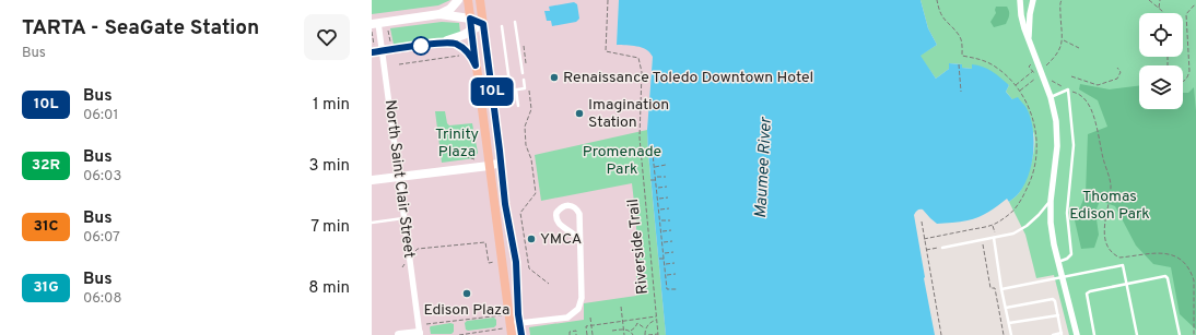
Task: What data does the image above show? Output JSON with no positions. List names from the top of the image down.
{
  "streets": {
    "street": ["North Saint Clair Street"],
    "path": ["Riverside Trail"]
  },
  "water": ["Maumee River"],
  "parks": ["Trinity Plaza", "Promenade Park", "Thomas Edison Park"],
  "places": [
    "Renaissance Toledo Downtown Hotel",
    "Imagination Station",
    "YMCA",
    "Edison Plaza"
  ],
  "lines": ["bus line 10L"],
  "page": {
    "heading": ["TARTA - SeaGate Station", "Bus"],
    "on_map": "10L",
    "list": [
      {
        "mark": "10L",
        "name": "Bus",
        "note": "06:01",
        "value": "1 min"
      },
      {
        "mark": "32R",
        "name": "Bus",
        "note": "06:03",
        "value": "3 min"
      },
      {
        "mark": "31C",
        "name": "Bus",
        "note": "06:07",
        "value": "7 min"
      },
      {
        "mark": "31G",
        "name": "Bus",
        "note": "06:08",
        "value": "8 min"
      }
    ]
  }
}
